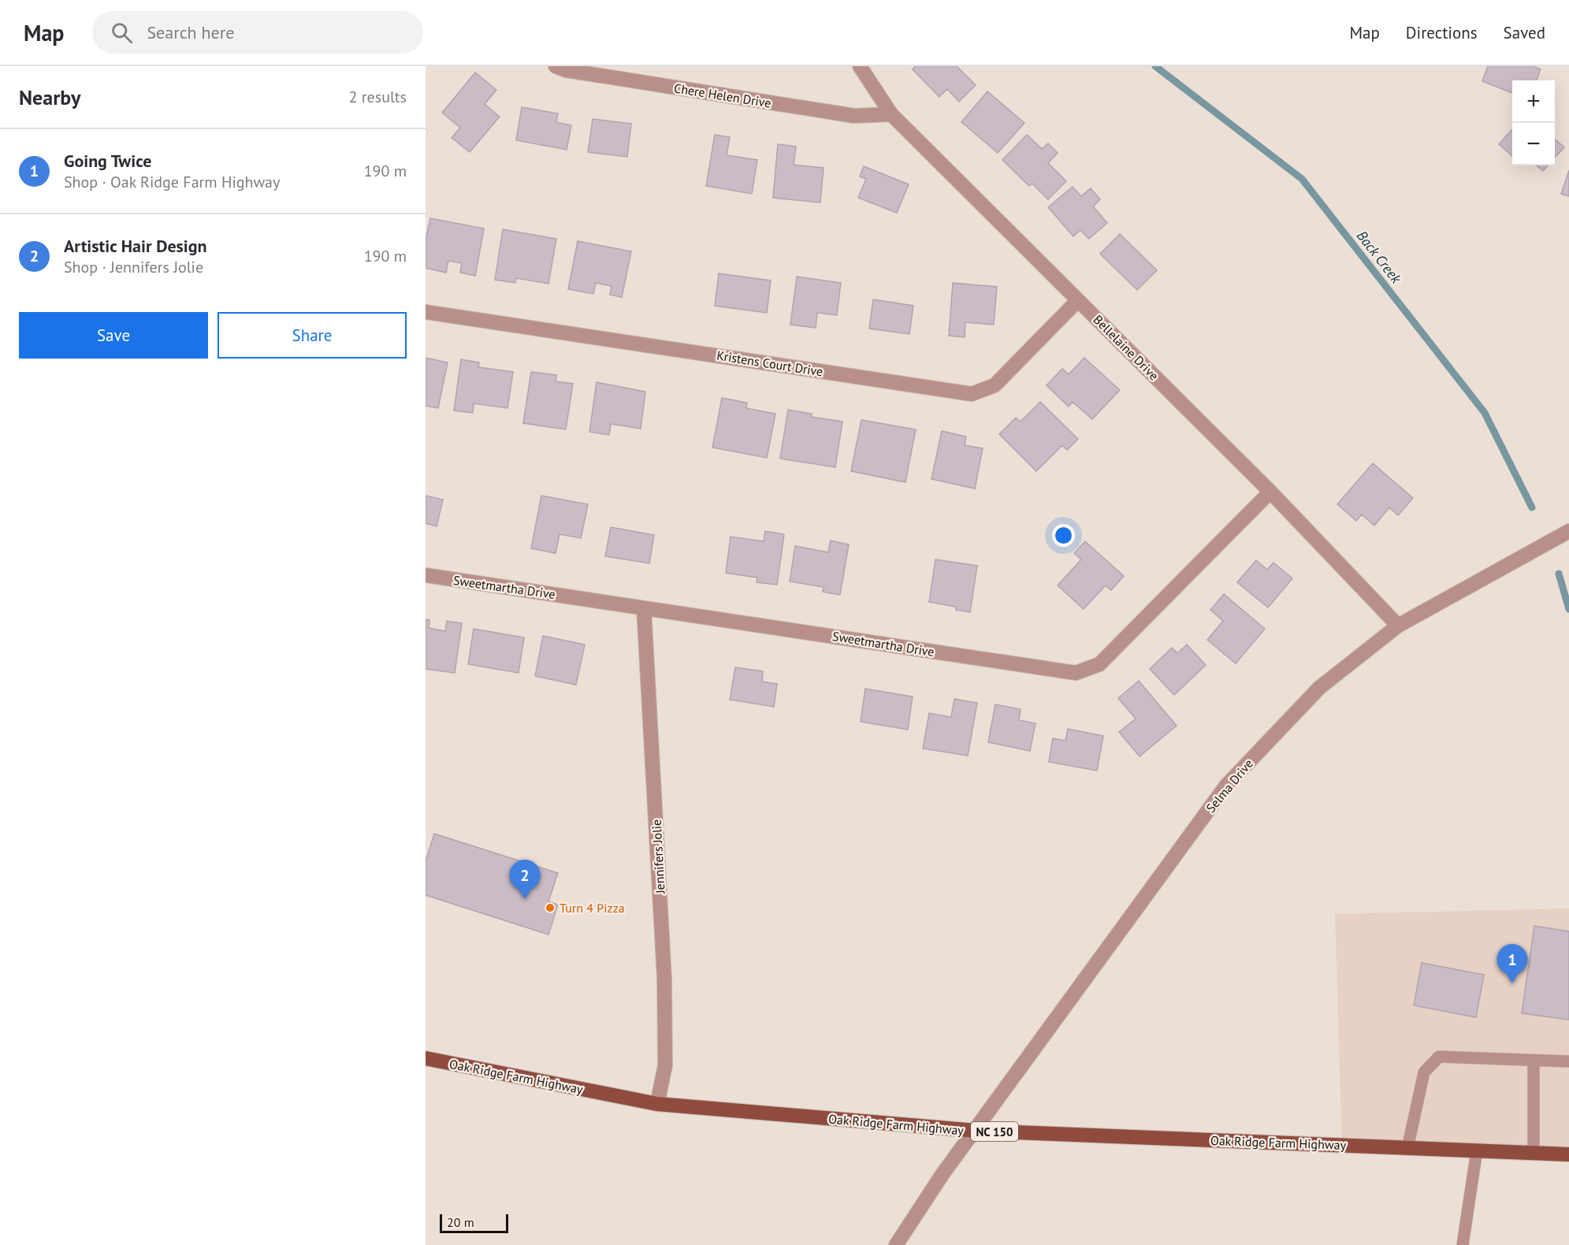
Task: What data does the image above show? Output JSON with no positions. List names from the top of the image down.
{
  "streets": {
    "main road": ["Oak Ridge Farm Highway", "NC 150"],
    "street": [
      "Chere Helen Drive",
      "Bellelaine Drive",
      "Kristens Court Drive",
      "Sweetmartha Drive",
      "Selma Drive",
      "Jennifers Jolie"
    ]
  },
  "crossings": [
    ["Chere Helen Drive", "Bellelaine Drive"],
    ["Bellelaine Drive", "Kristens Court Drive"],
    ["Bellelaine Drive", "Sweetmartha Drive"],
    ["Bellelaine Drive", "Selma Drive"],
    ["Sweetmartha Drive", "Jennifers Jolie"],
    ["Selma Drive", "Oak Ridge Farm Highway"],
    ["Jennifers Jolie", "Oak Ridge Farm Highway"]
  ],
  "water": ["Back Creek"],
  "places": ["Turn 4 Pizza"],
  "scale_bar": "20 m",
  "page": {
    "header": "Map",
    "search": "Search here",
    "nav": ["Map", "Directions", "Saved"],
    "heading": ["Nearby", "2 results"],
    "map_buttons": ["+", "−"],
    "list": [
      {
        "mark": "1",
        "name": "Going Twice",
        "note": "Shop · Oak Ridge Farm Highway",
        "value": "190 m"
      },
      {
        "mark": "2",
        "name": "Artistic Hair Design",
        "note": "Shop · Jennifers Jolie",
        "value": "190 m"
      }
    ],
    "buttons": ["Save", "Share"],
    "pins": ["2", "1"],
    "scale": "20 m"
  }
}
